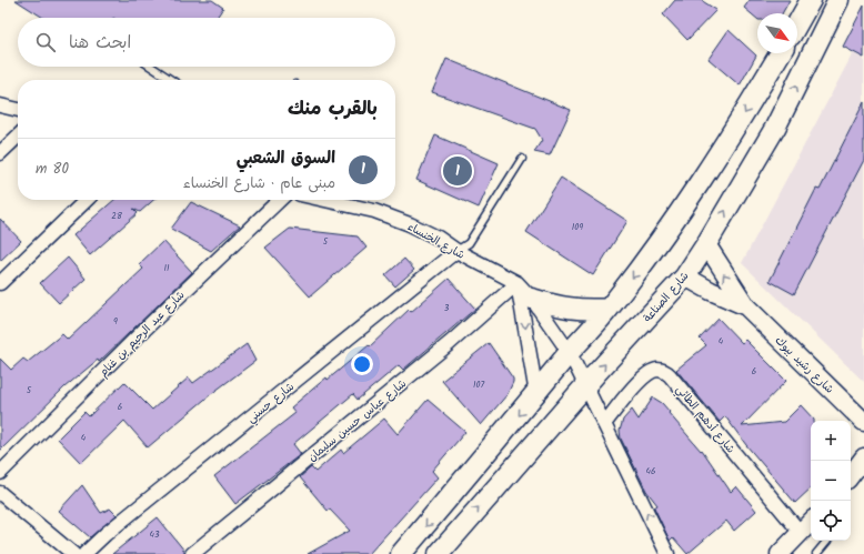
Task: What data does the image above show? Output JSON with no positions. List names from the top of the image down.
{
  "streets": {
    "main road": ["شارع الصناعة"],
    "street": [
      "شارع الخنساء",
      "شارع عبد الرحيم بن غنام",
      "شارع رشيد بيوك",
      "شارع حسني",
      "شارع أدهم الطائي",
      "شارع عباس حسين سليمان"
    ]
  },
  "crossings": [
    ["شارع الخنساء", "شارع الصناعة"],
    ["شارع الخنساء", "شارع حسني"],
    ["شارع الخنساء", "شارع أدهم الطائي"],
    ["شارع الخنساء", "شارع عباس حسين سليمان"],
    ["شارع الصناعة", "شارع رشيد بيوك"]
  ],
  "house_numbers": [
    "28",
    "109",
    "5",
    "11",
    "3",
    "9",
    "4",
    "6",
    "107",
    "5",
    "6",
    "4",
    "46",
    "43"
  ],
  "north": "bottom right",
  "page": {
    "search": "ابحث هنا",
    "heading": "بالقرب منك",
    "list": [
      {
        "mark": "1",
        "name": "السوق الشعبي",
        "note": "مبنى عام · شارع الخنساء",
        "value": "80 m"
      }
    ],
    "pins": "1",
    "map_buttons": ["+", "−"]
  }
}
